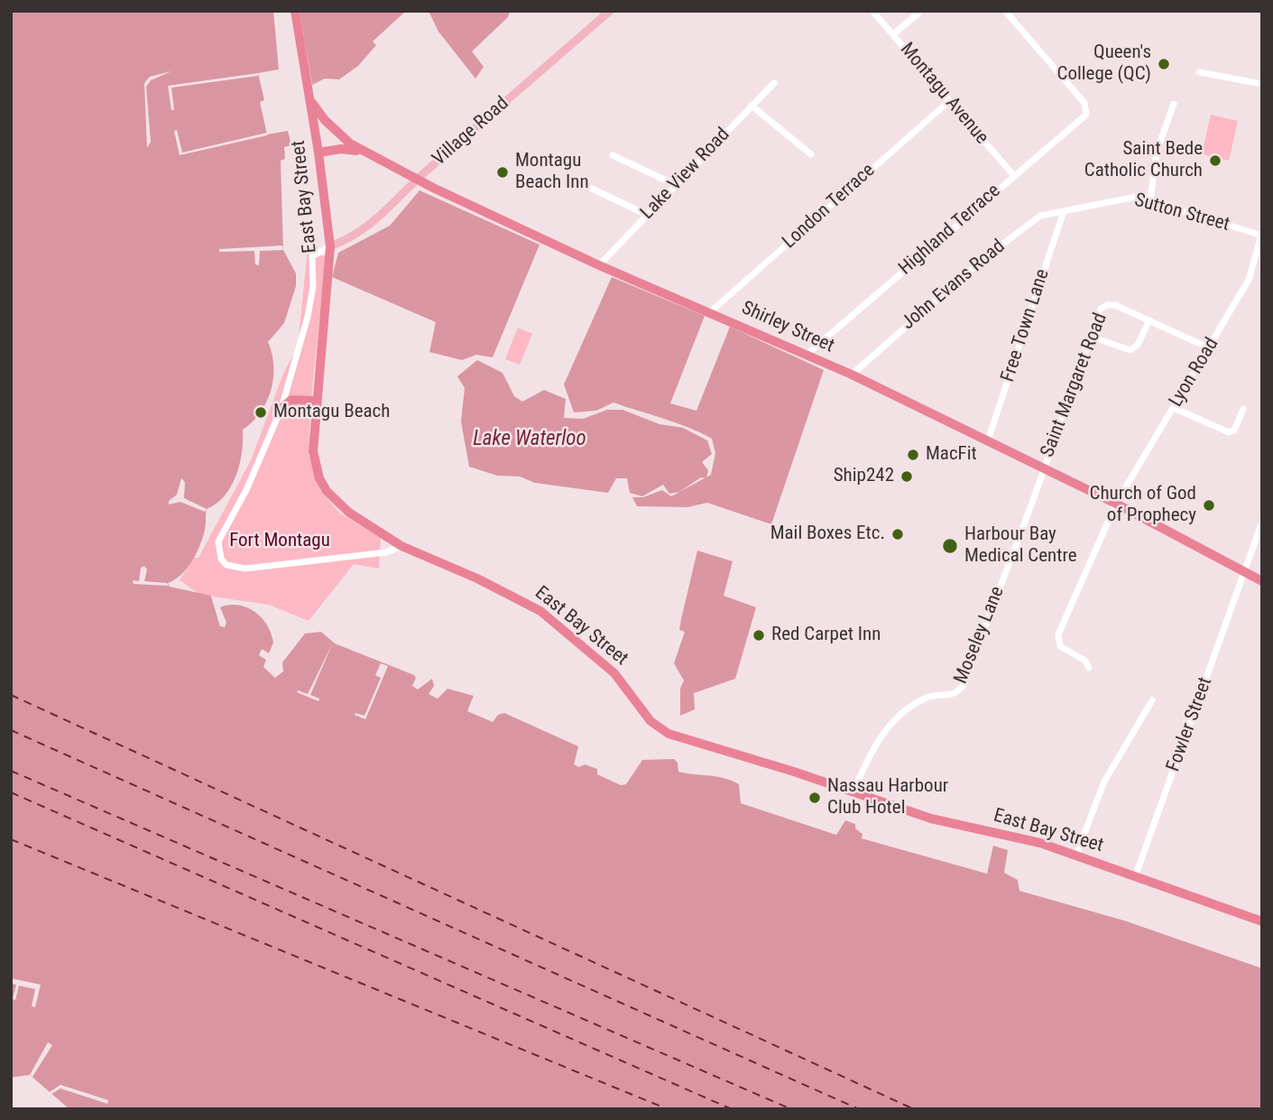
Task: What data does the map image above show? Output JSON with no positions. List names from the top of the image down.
{
  "streets": {
    "highway": ["East Bay Street", "Shirley Street"],
    "main road": ["Village Road"],
    "street": [
      "Montagu Avenue",
      "Lake View Road",
      "London Terrace",
      "Sutton Street",
      "Highland Terrace",
      "John Evans Road",
      "Free Town Lane",
      "Lyon Road",
      "Saint Margaret Road",
      "Moseley Lane",
      "Fowler Street"
    ]
  },
  "crossings": [
    ["Montagu Avenue", "London Terrace"],
    ["Montagu Avenue", "Highland Terrace"],
    ["Village Road", "East Bay Street"],
    ["Village Road", "Shirley Street"],
    ["Lake View Road", "Shirley Street"],
    ["East Bay Street", "Shirley Street"],
    ["East Bay Street", "Moseley Lane"],
    ["East Bay Street", "Fowler Street"],
    ["London Terrace", "Shirley Street"],
    ["Sutton Street", "John Evans Road"],
    ["Sutton Street", "Free Town Lane"],
    ["Sutton Street", "Lyon Road"],
    ["Highland Terrace", "Shirley Street"],
    ["John Evans Road", "Free Town Lane"],
    ["John Evans Road", "Shirley Street"],
    ["Free Town Lane", "Shirley Street"],
    ["Shirley Street", "Lyon Road"],
    ["Shirley Street", "Saint Margaret Road"],
    ["Shirley Street", "Moseley Lane"],
    ["Shirley Street", "Fowler Street"],
    ["Saint Margaret Road", "Moseley Lane"]
  ],
  "water": ["Lake Waterloo"],
  "parks": ["Fort Montagu"],
  "places": [
    "Queen's College (QC)",
    "Saint Bede Catholic Church",
    "Montagu Beach Inn",
    "Montagu Beach",
    "MacFit",
    "Ship242",
    "Church of God of Prophecy",
    "Mail Boxes Etc.",
    "Harbour Bay Medical Centre",
    "Red Carpet Inn",
    "Nassau Harbour Club Hotel"
  ]
}
